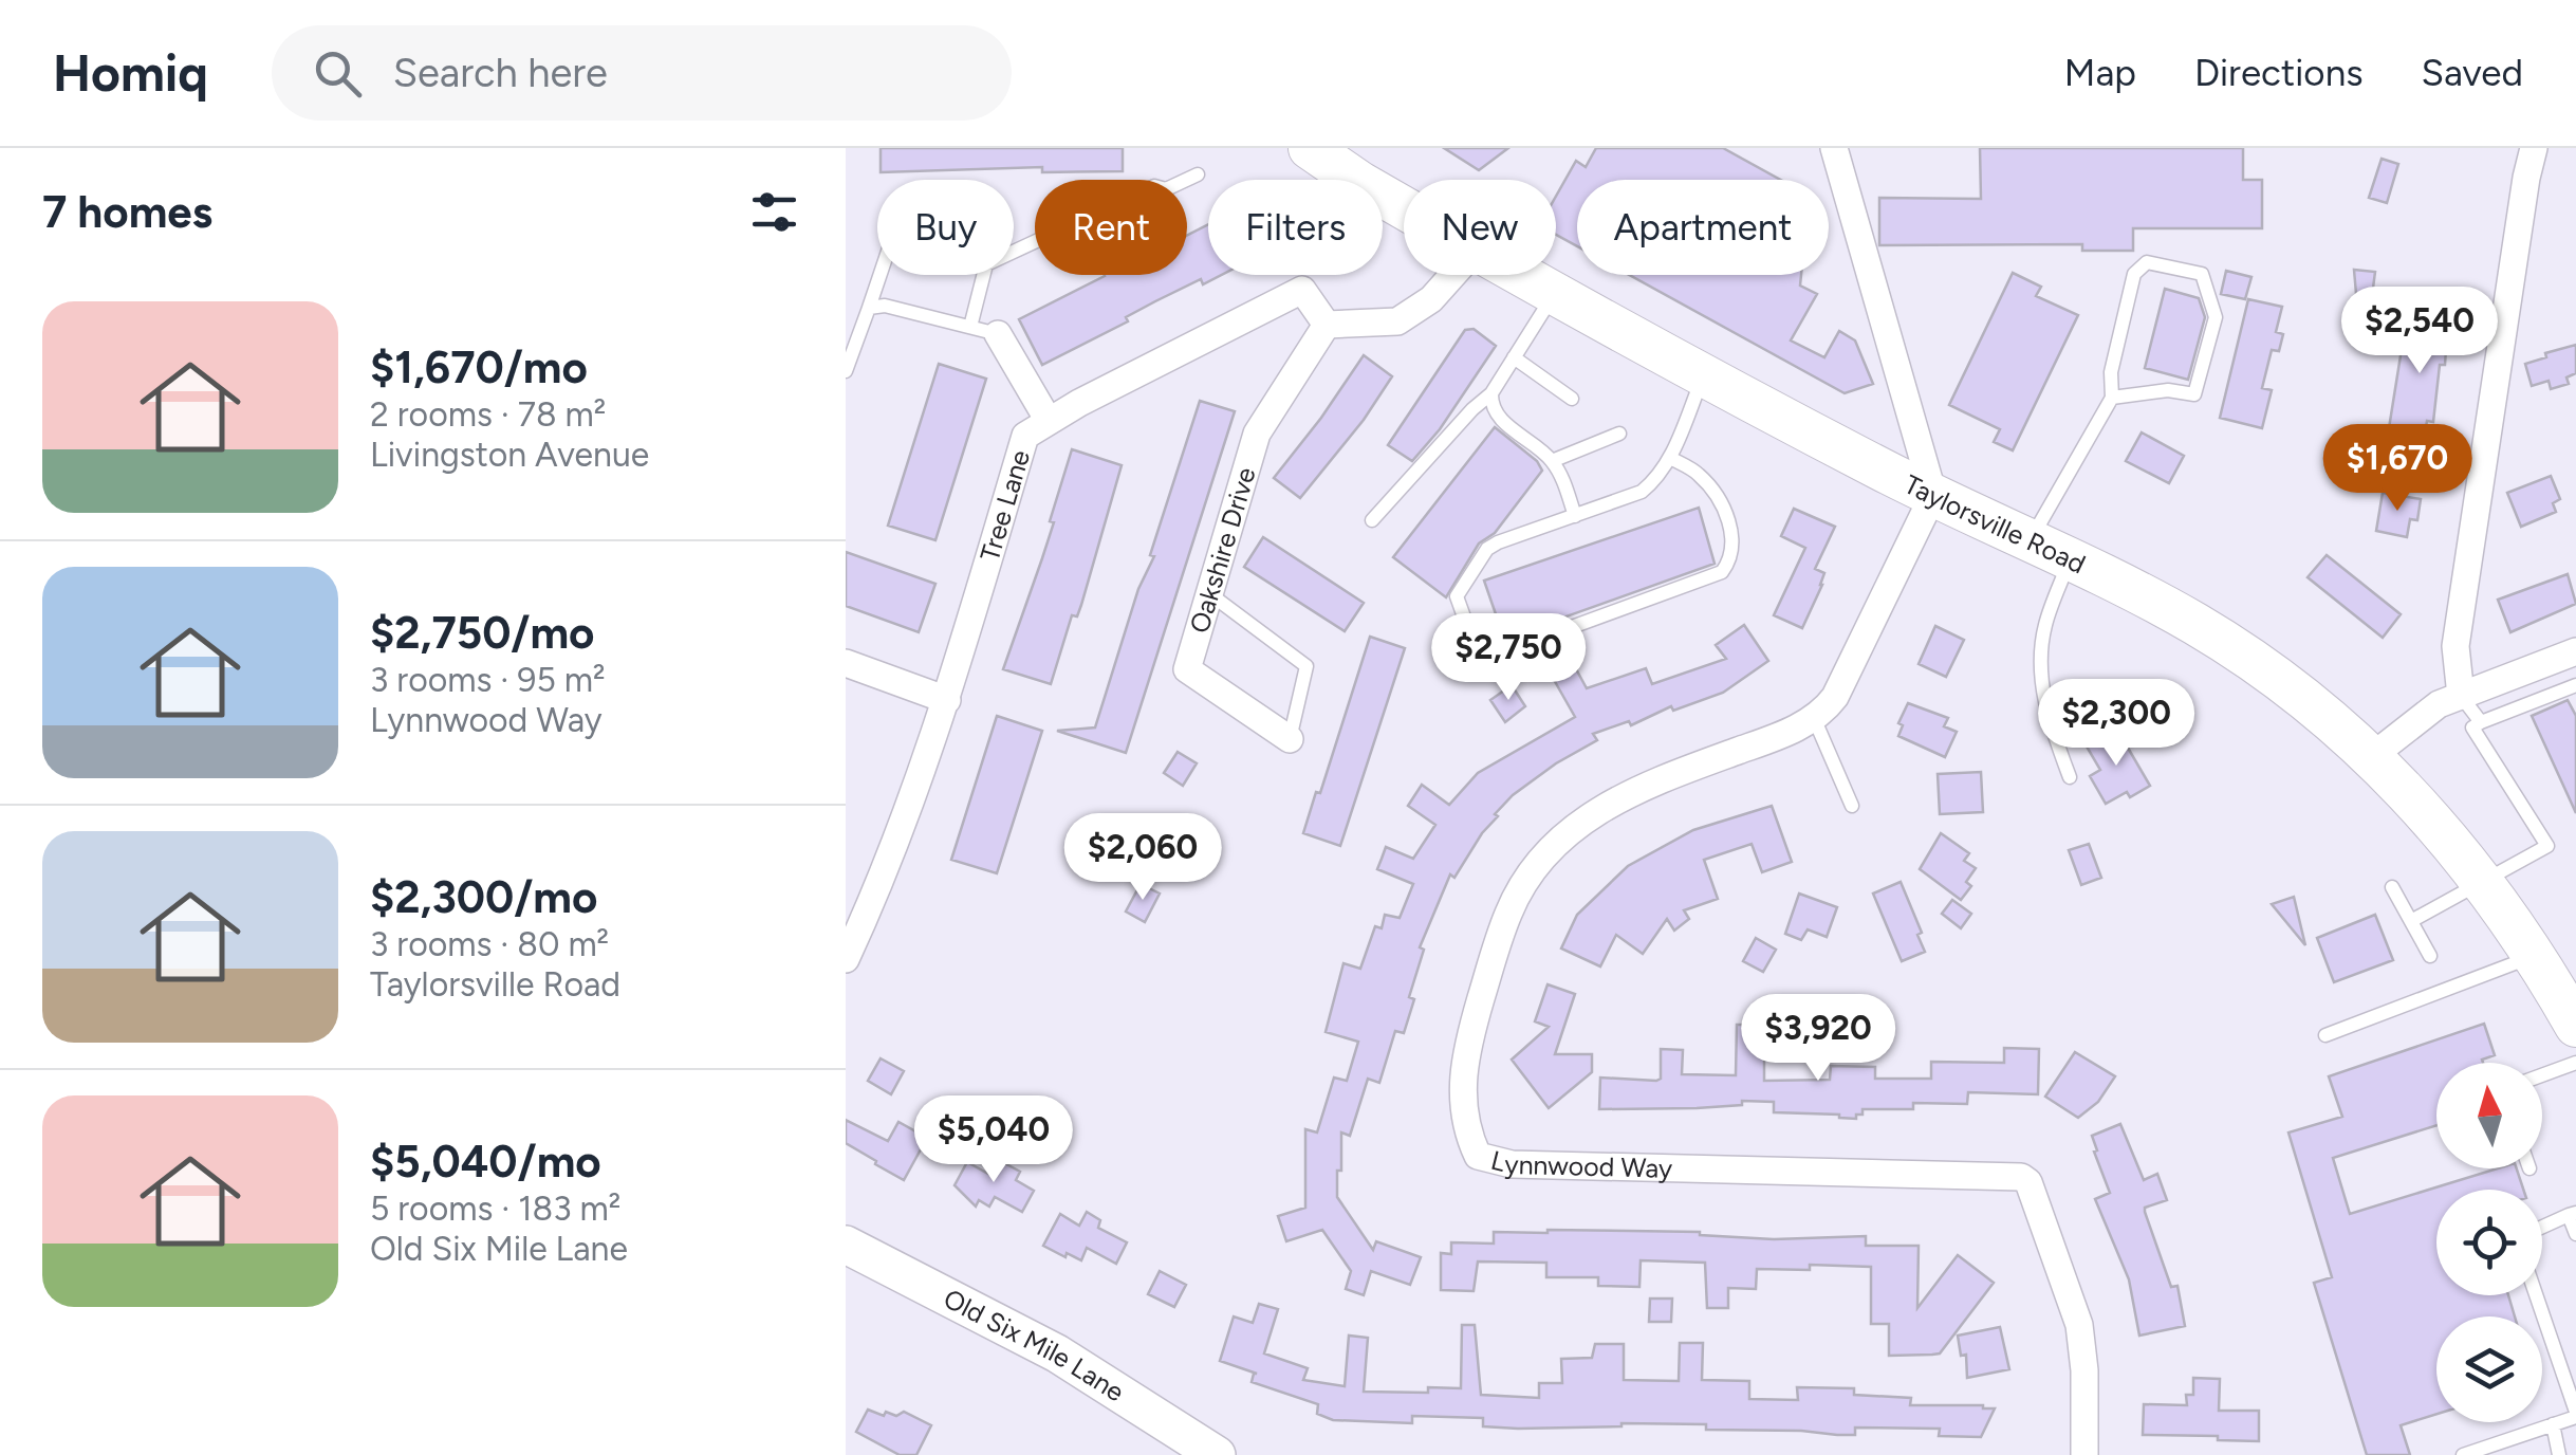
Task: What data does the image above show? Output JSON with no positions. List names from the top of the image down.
{
  "streets": {
    "main road": ["Taylorsville Road"],
    "street": [
      "Tree Lane",
      "Oakshire Drive",
      "Lynnwood Way",
      "Old Six Mile Lane"
    ]
  },
  "crossings": [
    ["Tree Lane", "Oakshire Drive"],
    ["Taylorsville Road", "Lynnwood Way"]
  ],
  "north": "top",
  "page": {
    "header": "Homiq",
    "search": "Search here",
    "nav": ["Map", "Directions", "Saved"],
    "heading": "7 homes",
    "chip": [
      "Buy",
      "Rent",
      "Filters",
      "New",
      "Apartment"
    ],
    "list": [
      {
        "name": "$1,670/mo",
        "note": "2 rooms · 78 m² · Livingston Avenue"
      },
      {
        "name": "$2,750/mo",
        "note": "3 rooms · 95 m² · Lynnwood Way"
      },
      {
        "name": "$2,300/mo",
        "note": "3 rooms · 80 m² · Taylorsville Road"
      },
      {
        "name": "$5,040/mo",
        "note": "5 rooms · 183 m² · Old Six Mile Lane"
      }
    ],
    "price": [
      "$2,540",
      "$1,670",
      "$2,750",
      "$2,300",
      "$2,060",
      "$3,920",
      "$5,040"
    ]
  }
}
